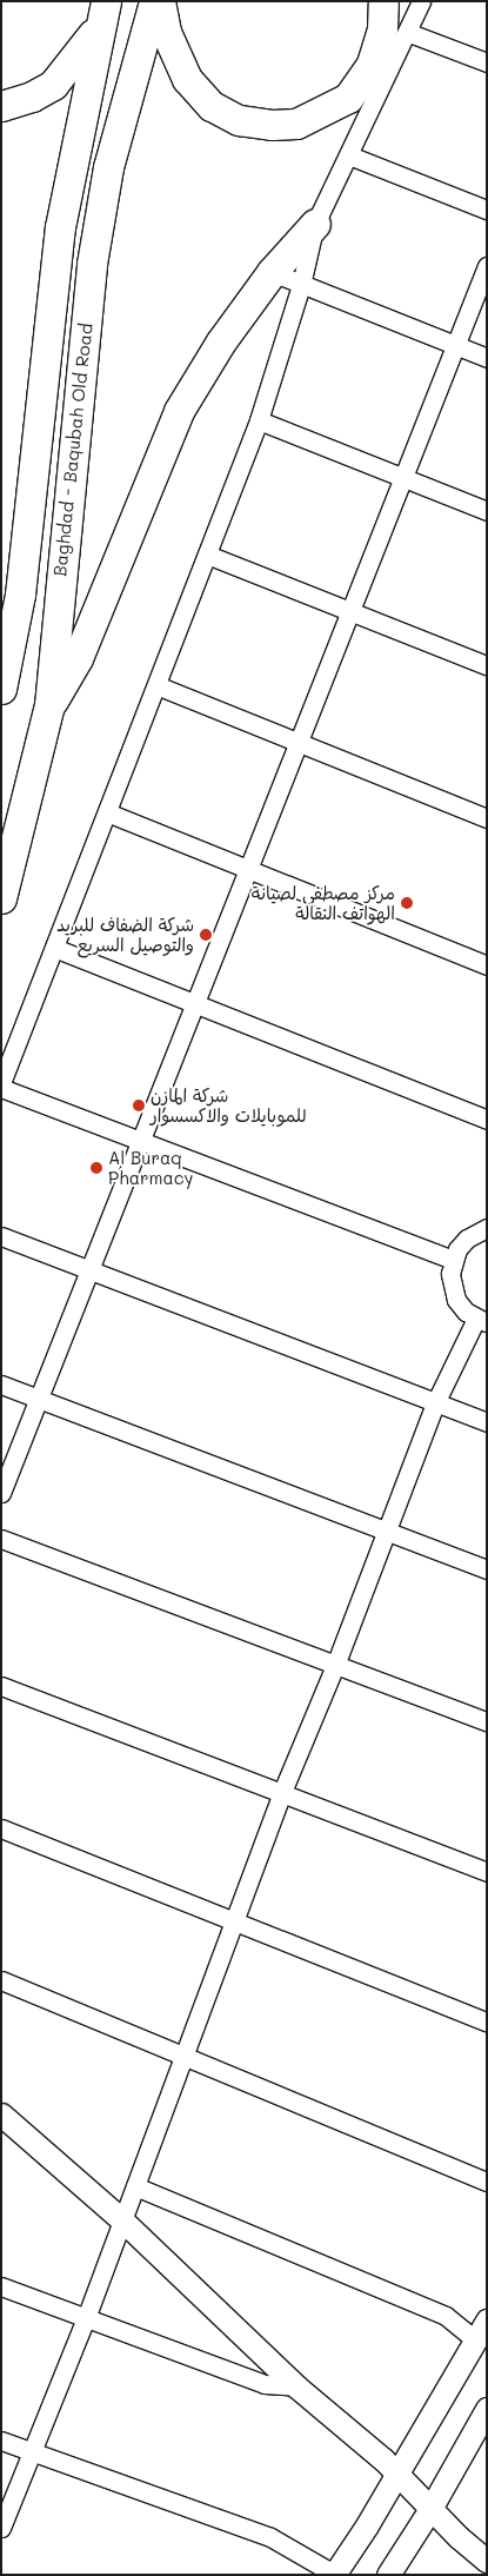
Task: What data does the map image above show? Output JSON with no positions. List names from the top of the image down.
{
  "streets": {
    "highway": ["Baghdad - Baqubah Old Road"]
  },
  "places": [
    "مركز مصطفى لصيانة الهواتف النقالة",
    "شركة الضفاف للبريد والتوصيل السريع",
    "شركة المازن للموبايلات والاكسسوار",
    "Al Buraq Pharmacy"
  ]
}
